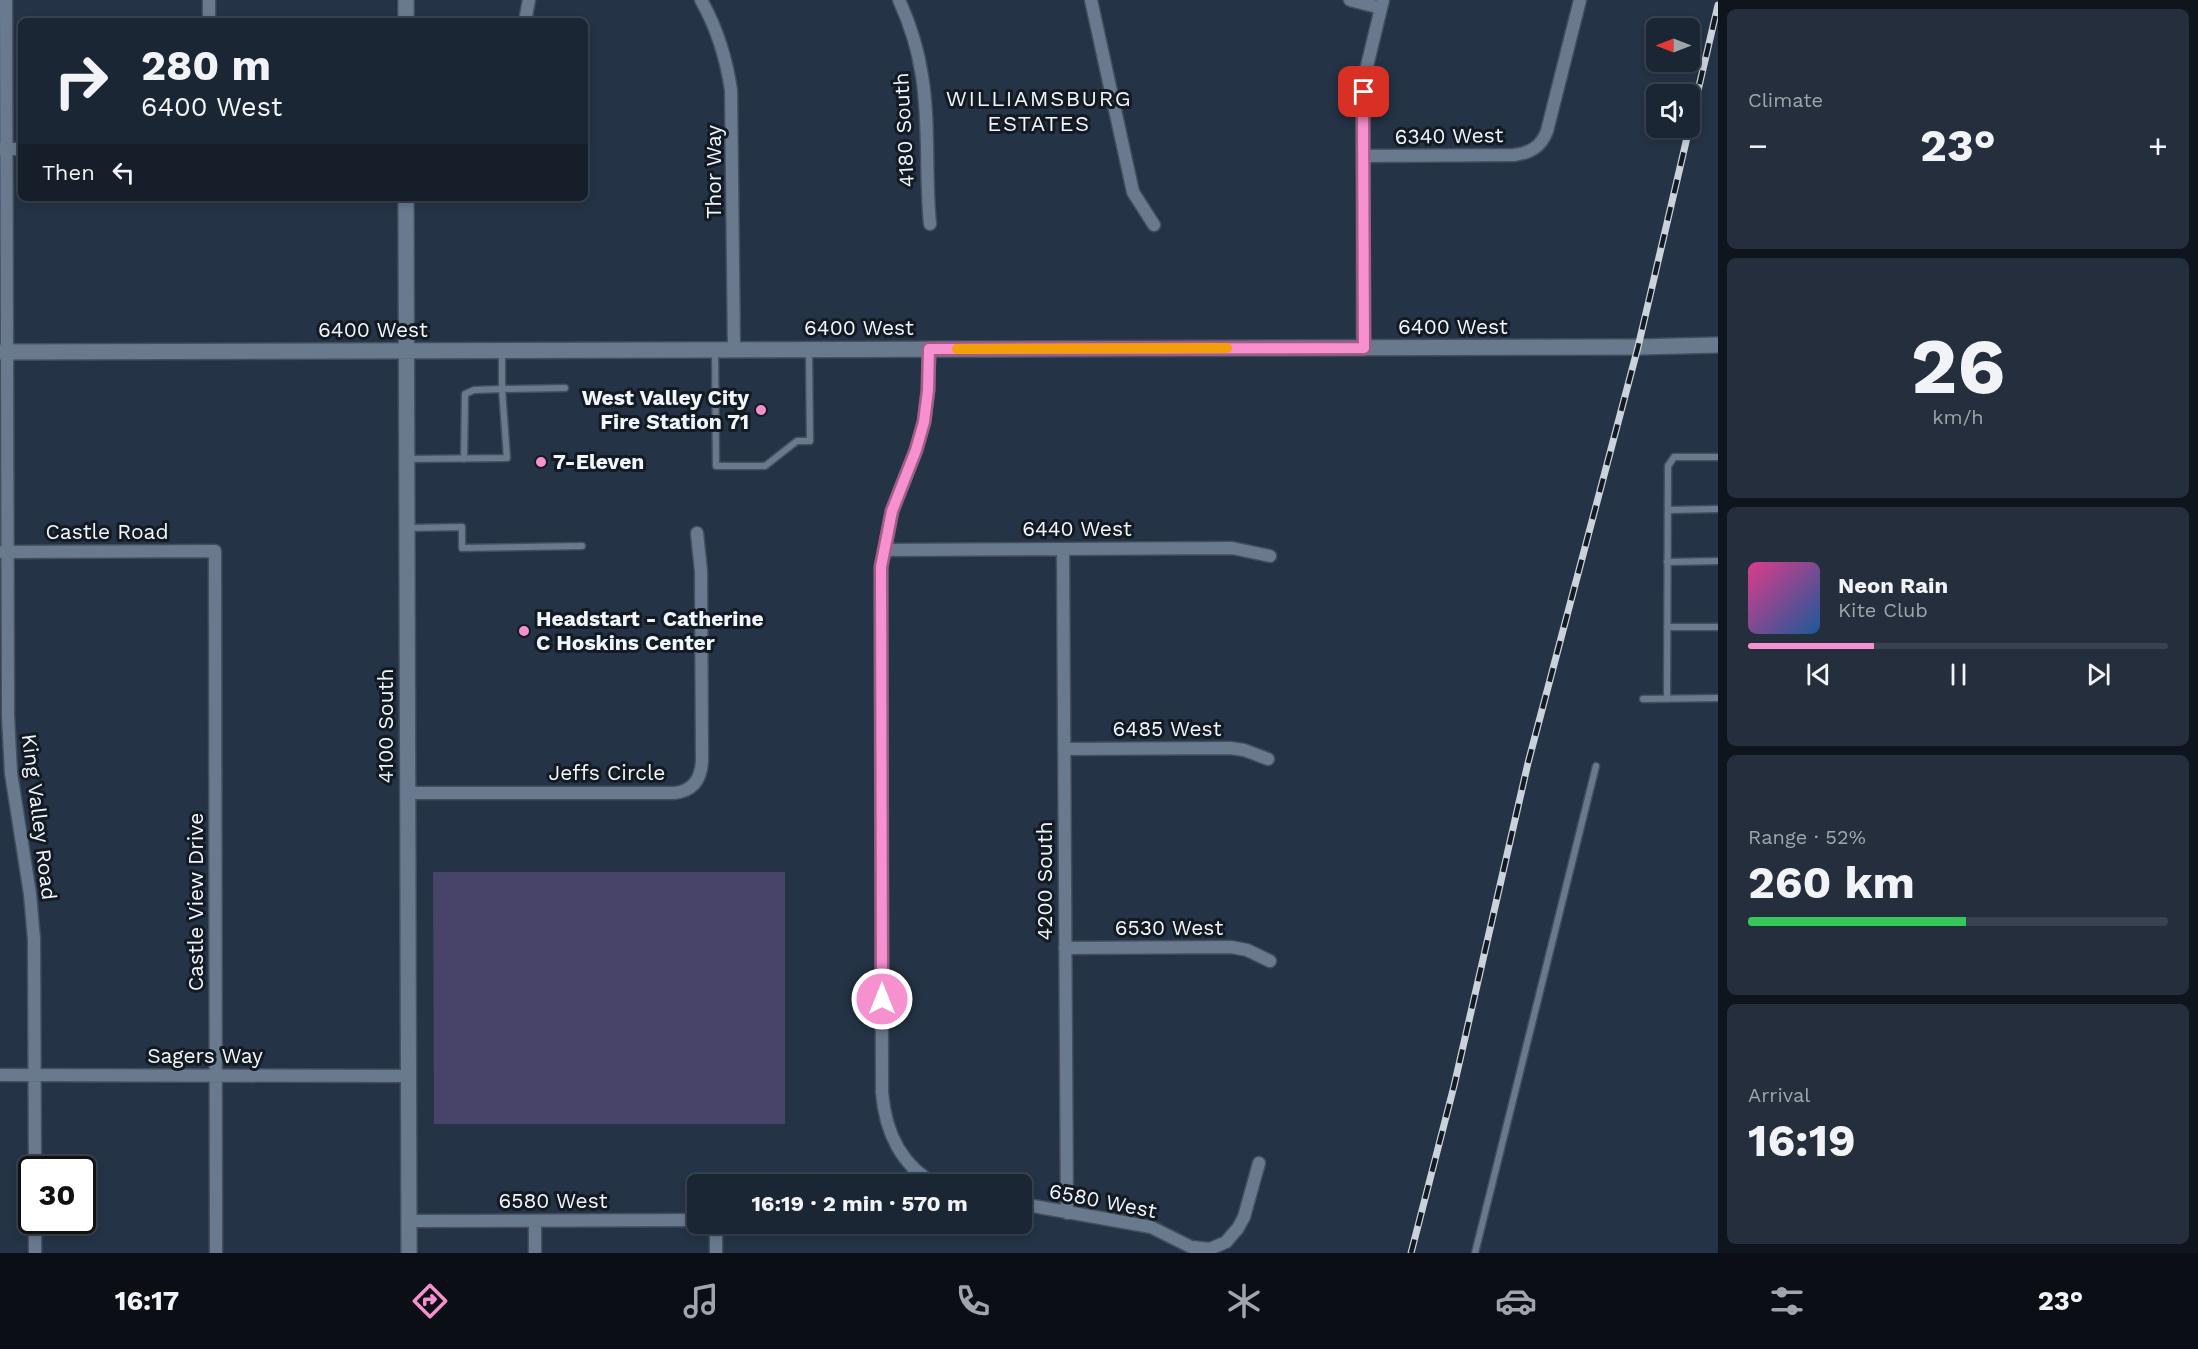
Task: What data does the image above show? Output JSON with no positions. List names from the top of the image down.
{
  "streets": {
    "street": [
      "4180 South",
      "6340 West",
      "Thor Way",
      "6400 West",
      "6440 West",
      "Castle Road",
      "4100 South",
      "6485 West",
      "Jeffs Circle",
      "King Valley Road",
      "4200 South",
      "Castle View Drive",
      "6530 West",
      "Sagers Way",
      "6580 West"
    ]
  },
  "crossings": [
    ["Thor Way", "6400 West"],
    ["6400 West", "4100 South"],
    ["6400 West", "King Valley Road"],
    ["6440 West", "4200 South"],
    ["Castle Road", "King Valley Road"],
    ["Castle Road", "Castle View Drive"],
    ["4100 South", "Jeffs Circle"],
    ["4100 South", "Sagers Way"],
    ["4100 South", "6580 West"],
    ["6485 West", "4200 South"],
    ["King Valley Road", "Sagers Way"],
    ["4200 South", "6530 West"],
    ["4200 South", "6580 West"],
    ["Castle View Drive", "Sagers Way"]
  ],
  "districts": ["WILLIAMSBURG ESTATES"],
  "places": ["West Valley City Fire Station 71", "7-Eleven", "Headstart - Catherine C Hoskins Center"],
  "north": "left",
  "page": {
    "tile": [
      "Climate",
      ["26", "km/h"],
      ["Range · 52%", "260 km"],
      ["Arrival", "16:19"]
    ],
    "turn": ["280 m", "6400 West"],
    "heat": ["−", "23°", "+"],
    "then": "Then",
    "song": ["Neon Rain", "Kite Club"],
    "limit": "30",
    "trip": "16:19 · 2 min · 570 m",
    "tabs": ["16:17", "23°"]
  }
}
